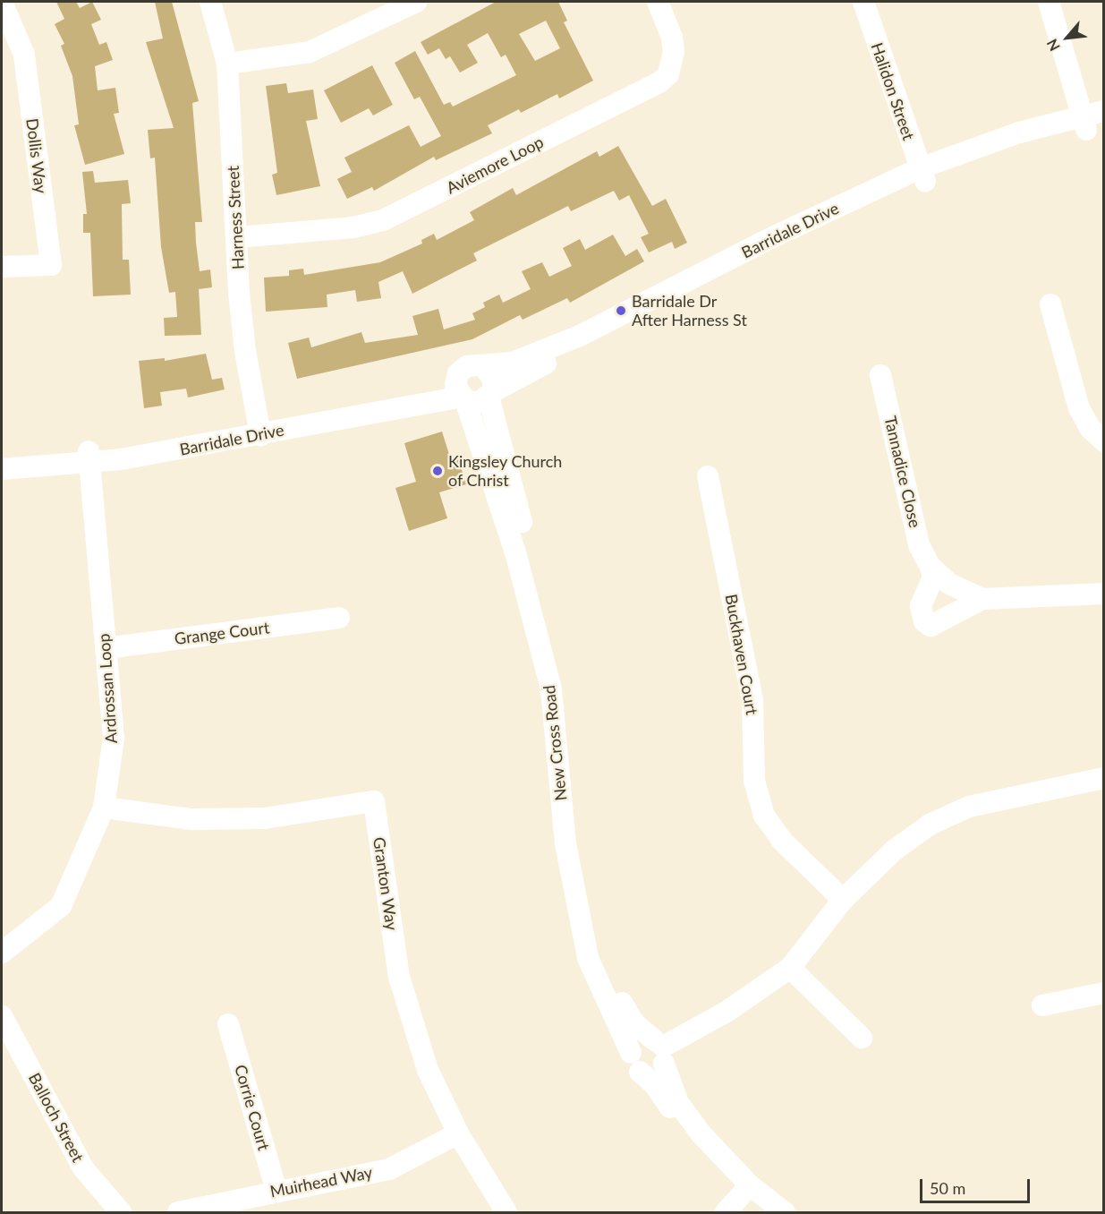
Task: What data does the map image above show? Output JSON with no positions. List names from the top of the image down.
{
  "streets": {
    "street": [
      "Halidon Street",
      "Dollis Way",
      "Aviemore Loop",
      "Harness Street",
      "Barridale Drive",
      "Tannadice Close",
      "Grange Court",
      "Buckhaven Court",
      "Ardrossan Loop",
      "New Cross Road",
      "Granton Way",
      "Corrie Court",
      "Balloch Street",
      "Muirhead Way"
    ]
  },
  "crossings": [
    ["Halidon Street", "Barridale Drive"],
    ["Aviemore Loop", "Harness Street"],
    ["Harness Street", "Barridale Drive"],
    ["Barridale Drive", "Ardrossan Loop"],
    ["Barridale Drive", "New Cross Road"],
    ["Grange Court", "Ardrossan Loop"],
    ["Ardrossan Loop", "Granton Way"],
    ["Granton Way", "Muirhead Way"],
    ["Corrie Court", "Muirhead Way"]
  ],
  "places": ["Barridale Dr After Harness St", "Kingsley Church of Christ"],
  "scale_bar": "50 m",
  "north": "bottom left"
}
